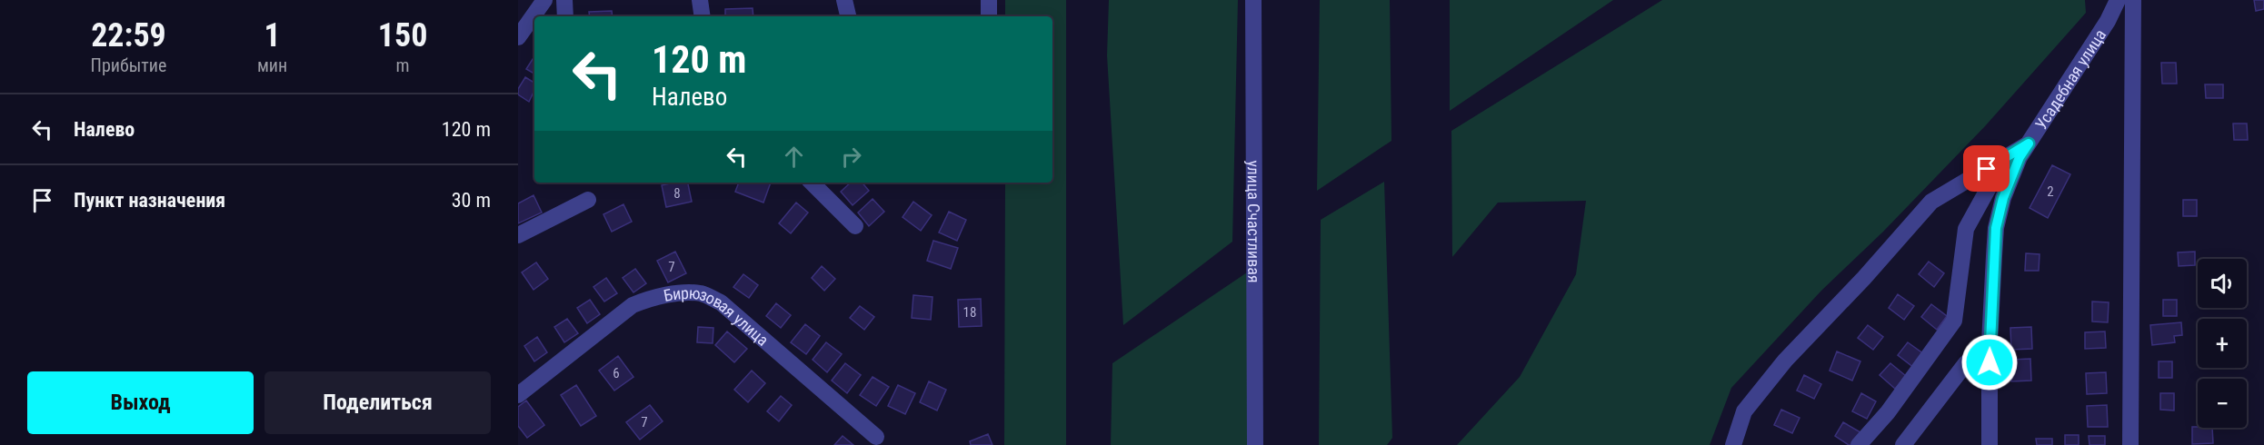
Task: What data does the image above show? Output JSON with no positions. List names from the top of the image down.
{
  "streets": {
    "street": ["Усадебная улица", "улица Счастливая", "Бирюзовая улица"]
  },
  "house_numbers": [
    "2",
    "8",
    "7",
    "18",
    "6",
    "7"
  ],
  "page": {
    "eta": [
      "22:59",
      "Прибытие",
      "1",
      "мин",
      "150",
      "m"
    ],
    "turn": ["120 m", "Налево"],
    "list": [
      {
        "name": "Налево",
        "value": "120 m"
      },
      {
        "name": "Пункт назначения",
        "value": "30 m"
      }
    ],
    "map_buttons": ["+", "−"],
    "buttons": ["Выход", "Поделиться"]
  }
}
